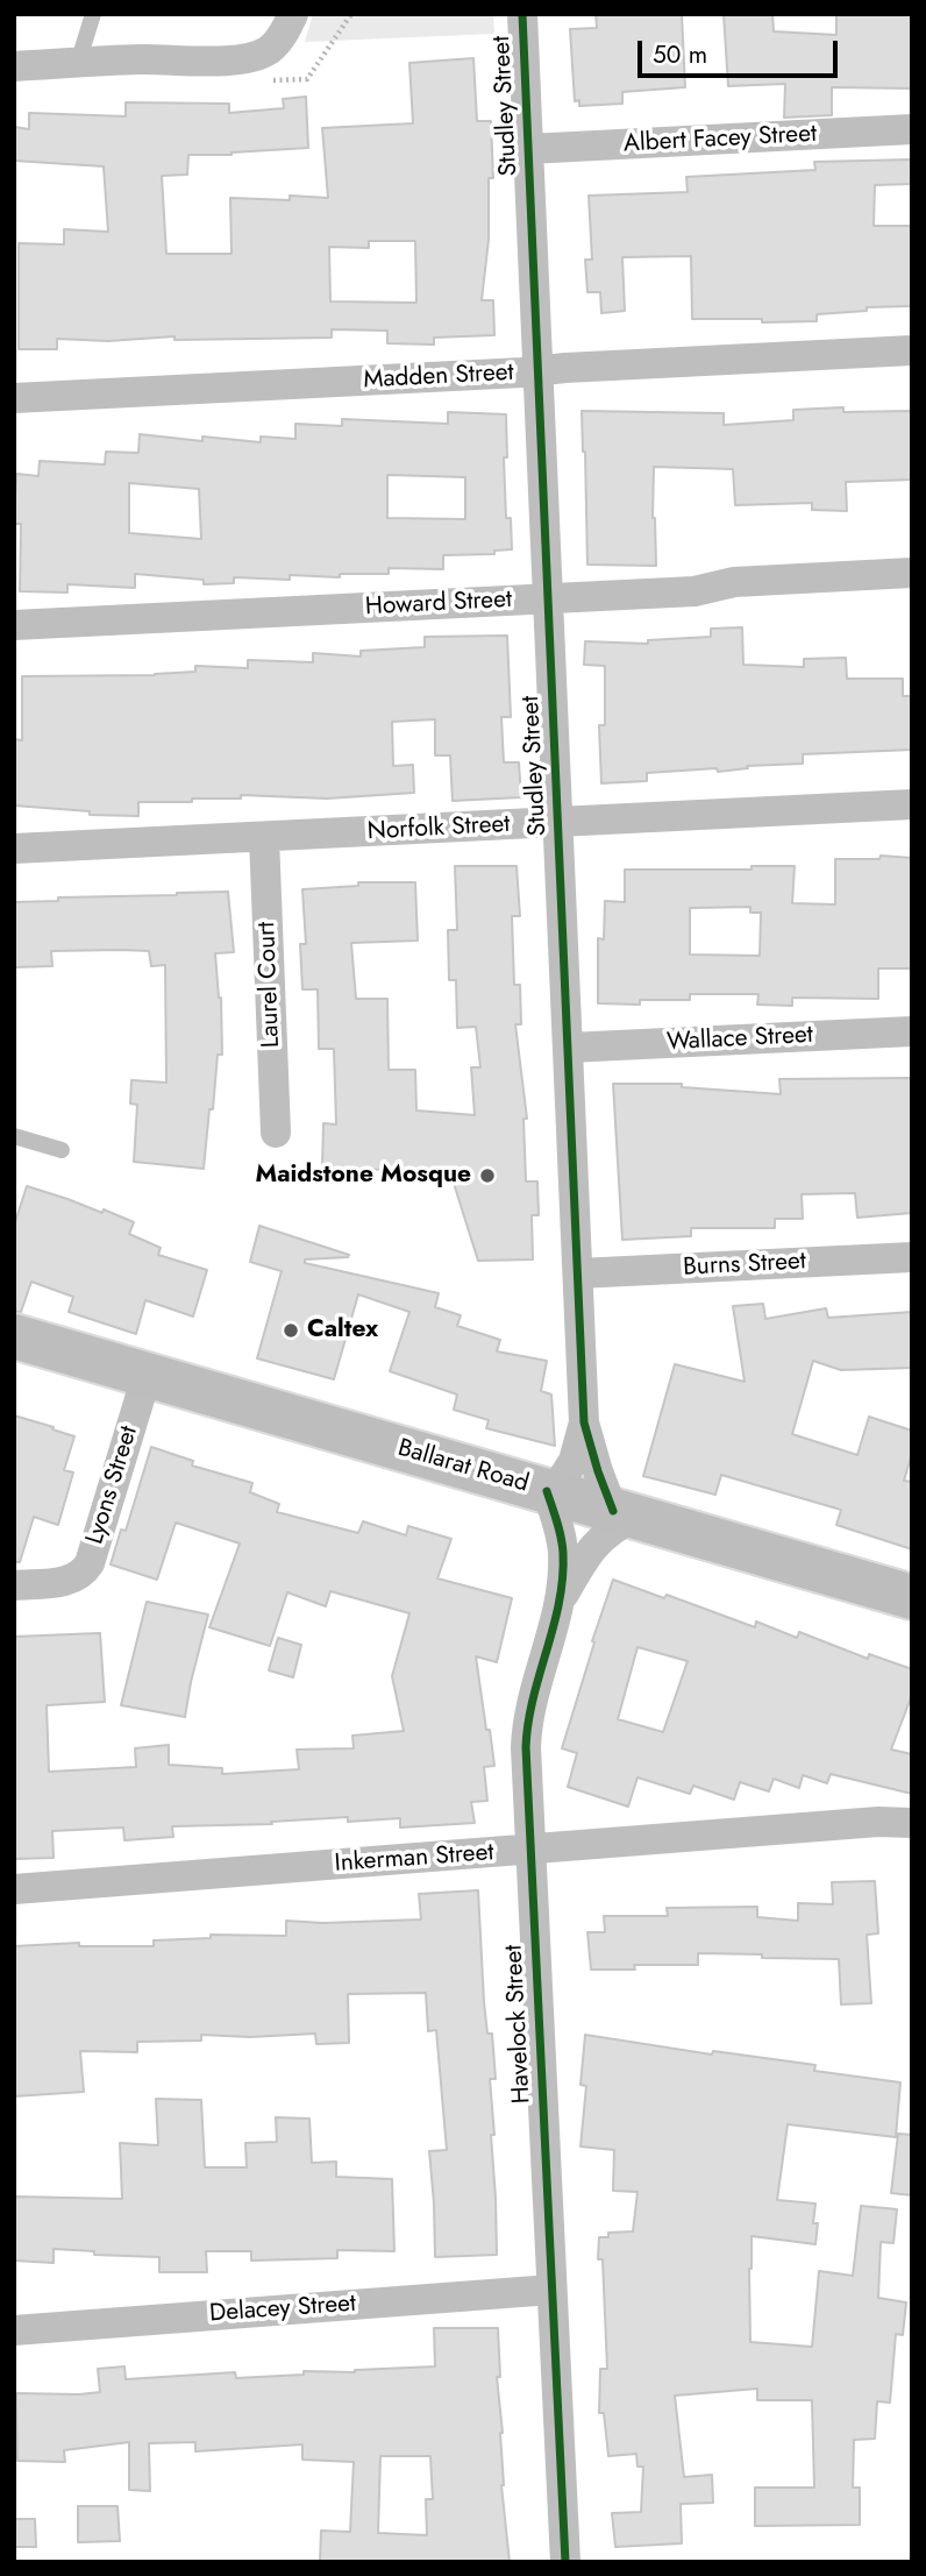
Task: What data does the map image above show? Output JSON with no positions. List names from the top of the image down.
{
  "streets": {
    "highway": ["Ballarat Road"],
    "street": [
      "Studley Street",
      "Albert Facey Street",
      "Madden Street",
      "Howard Street",
      "Norfolk Street",
      "Laurel Court",
      "Wallace Street",
      "Burns Street",
      "Lyons Street",
      "Inkerman Street",
      "Havelock Street",
      "Delacey Street"
    ]
  },
  "crossings": [
    ["Studley Street", "Albert Facey Street"],
    ["Studley Street", "Madden Street"],
    ["Studley Street", "Howard Street"],
    ["Studley Street", "Norfolk Street"],
    ["Studley Street", "Wallace Street"],
    ["Studley Street", "Burns Street"],
    ["Studley Street", "Ballarat Road"],
    ["Studley Street", "Havelock Street"],
    ["Norfolk Street", "Laurel Court"],
    ["Ballarat Road", "Lyons Street"],
    ["Ballarat Road", "Havelock Street"],
    ["Inkerman Street", "Havelock Street"],
    ["Havelock Street", "Delacey Street"]
  ],
  "places": ["Maidstone Mosque", "Caltex"],
  "scale_bar": "50 m"
}
